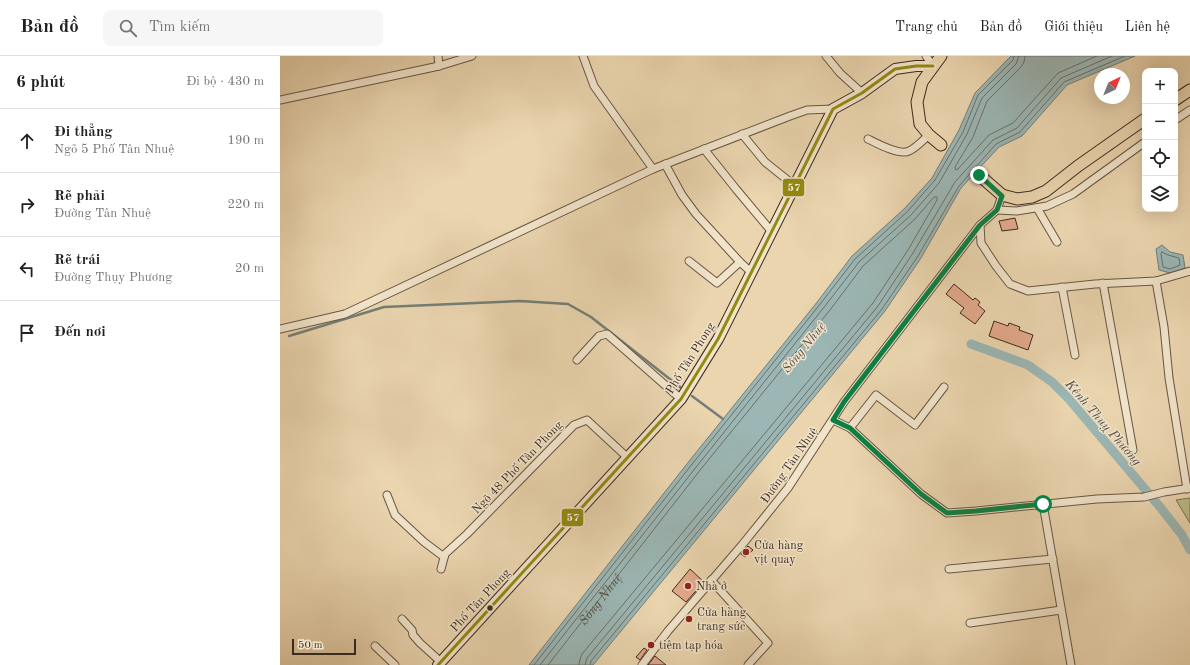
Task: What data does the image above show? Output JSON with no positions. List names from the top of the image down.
{
  "streets": {
    "street": ["Phố Tân Phong", "Đường Tân Nhuệ", "Ngõ 48 Phố Tân Phong"]
  },
  "crossings": [
    ["Phố Tân Phong", "Ngõ 48 Phố Tân Phong"]
  ],
  "water": ["Sông Nhuệ", "Kênh Thuỵ Phương"],
  "places": [
    "Cửa hàng vịt quay",
    "Nhà ở",
    "Cửa hàng trang sức",
    "tiệm tạp hóa"
  ],
  "lines": ["transit line 57"],
  "scale_bar": "50 m",
  "north": "top right",
  "page": {
    "header": "Bản đồ",
    "search": "Tìm kiếm",
    "nav": [
      "Trang chủ",
      "Bản đồ",
      "Giới thiệu",
      "Liên hệ"
    ],
    "heading": ["6 phút", "Đi bộ · 430 m"],
    "map_buttons": ["+", "−"],
    "list": [
      ["Đi thẳng", "Ngõ 5 Phố Tân Nhuệ", "190 m"],
      ["Rẽ phải", "Đường Tân Nhuệ", "220 m"],
      ["Rẽ trái", "Đường Thụy Phương", "20 m"],
      "Đến nơi"
    ],
    "scale": "50 m"
  }
}
